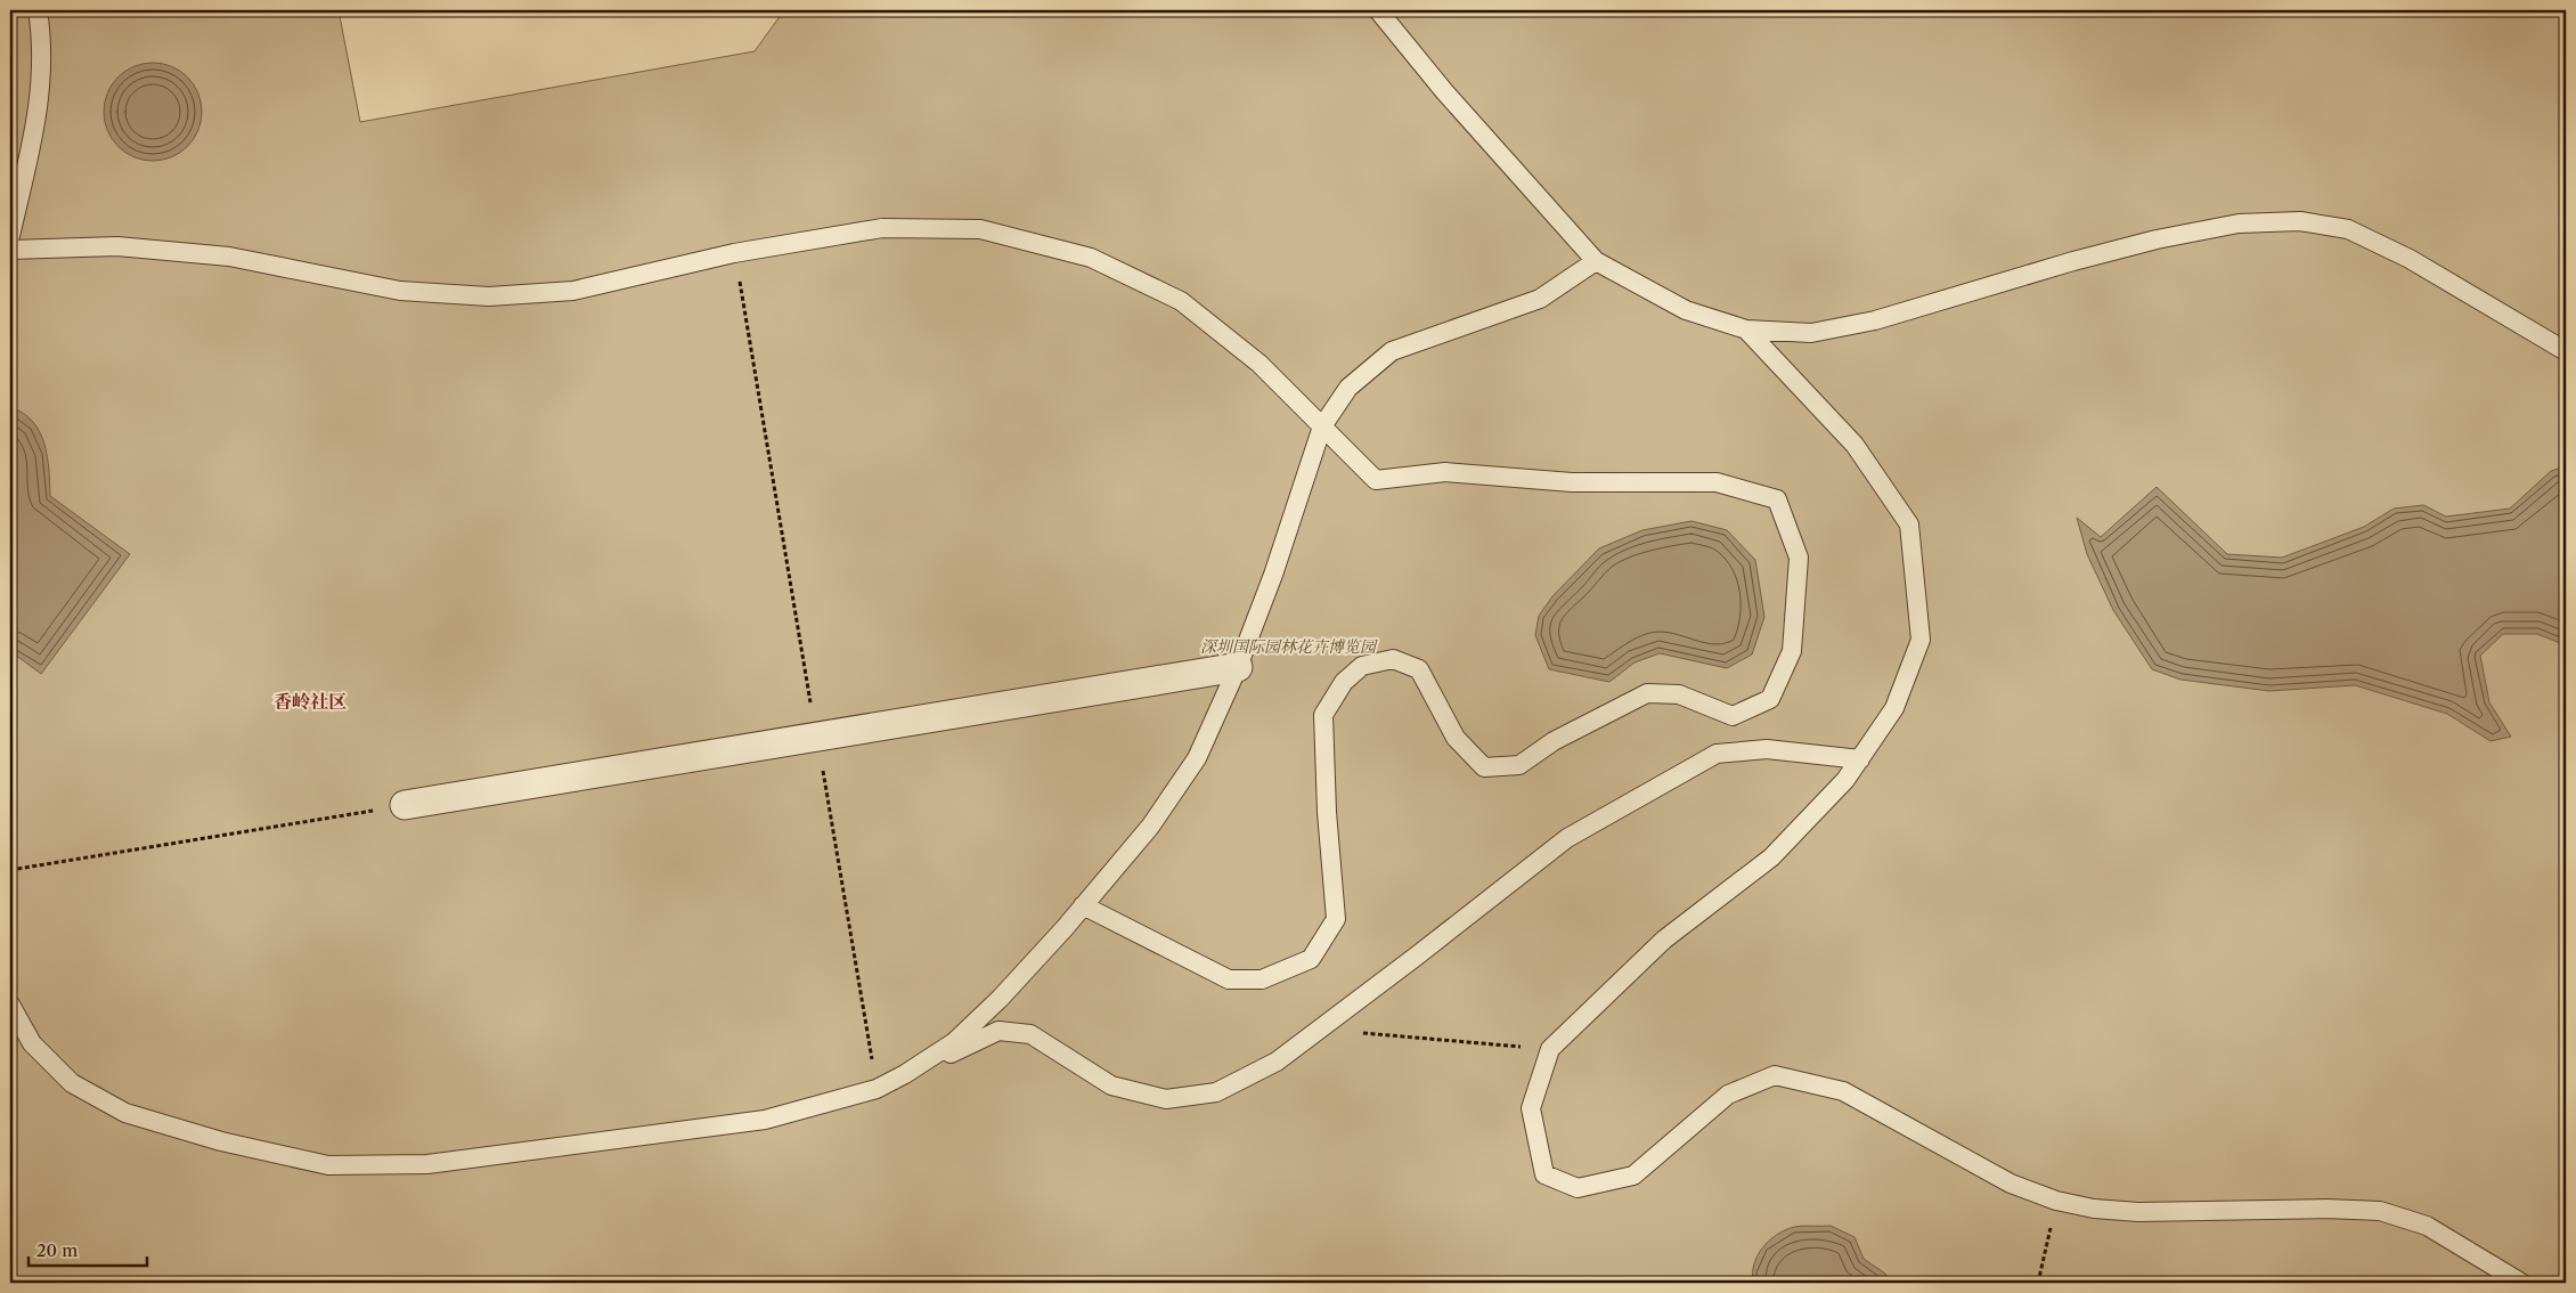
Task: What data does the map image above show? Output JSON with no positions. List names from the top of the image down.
{
  "districts": ["香岭社区"],
  "parks": ["深圳国际园林花卉博览园"],
  "scale_bar": "20 m"
}
